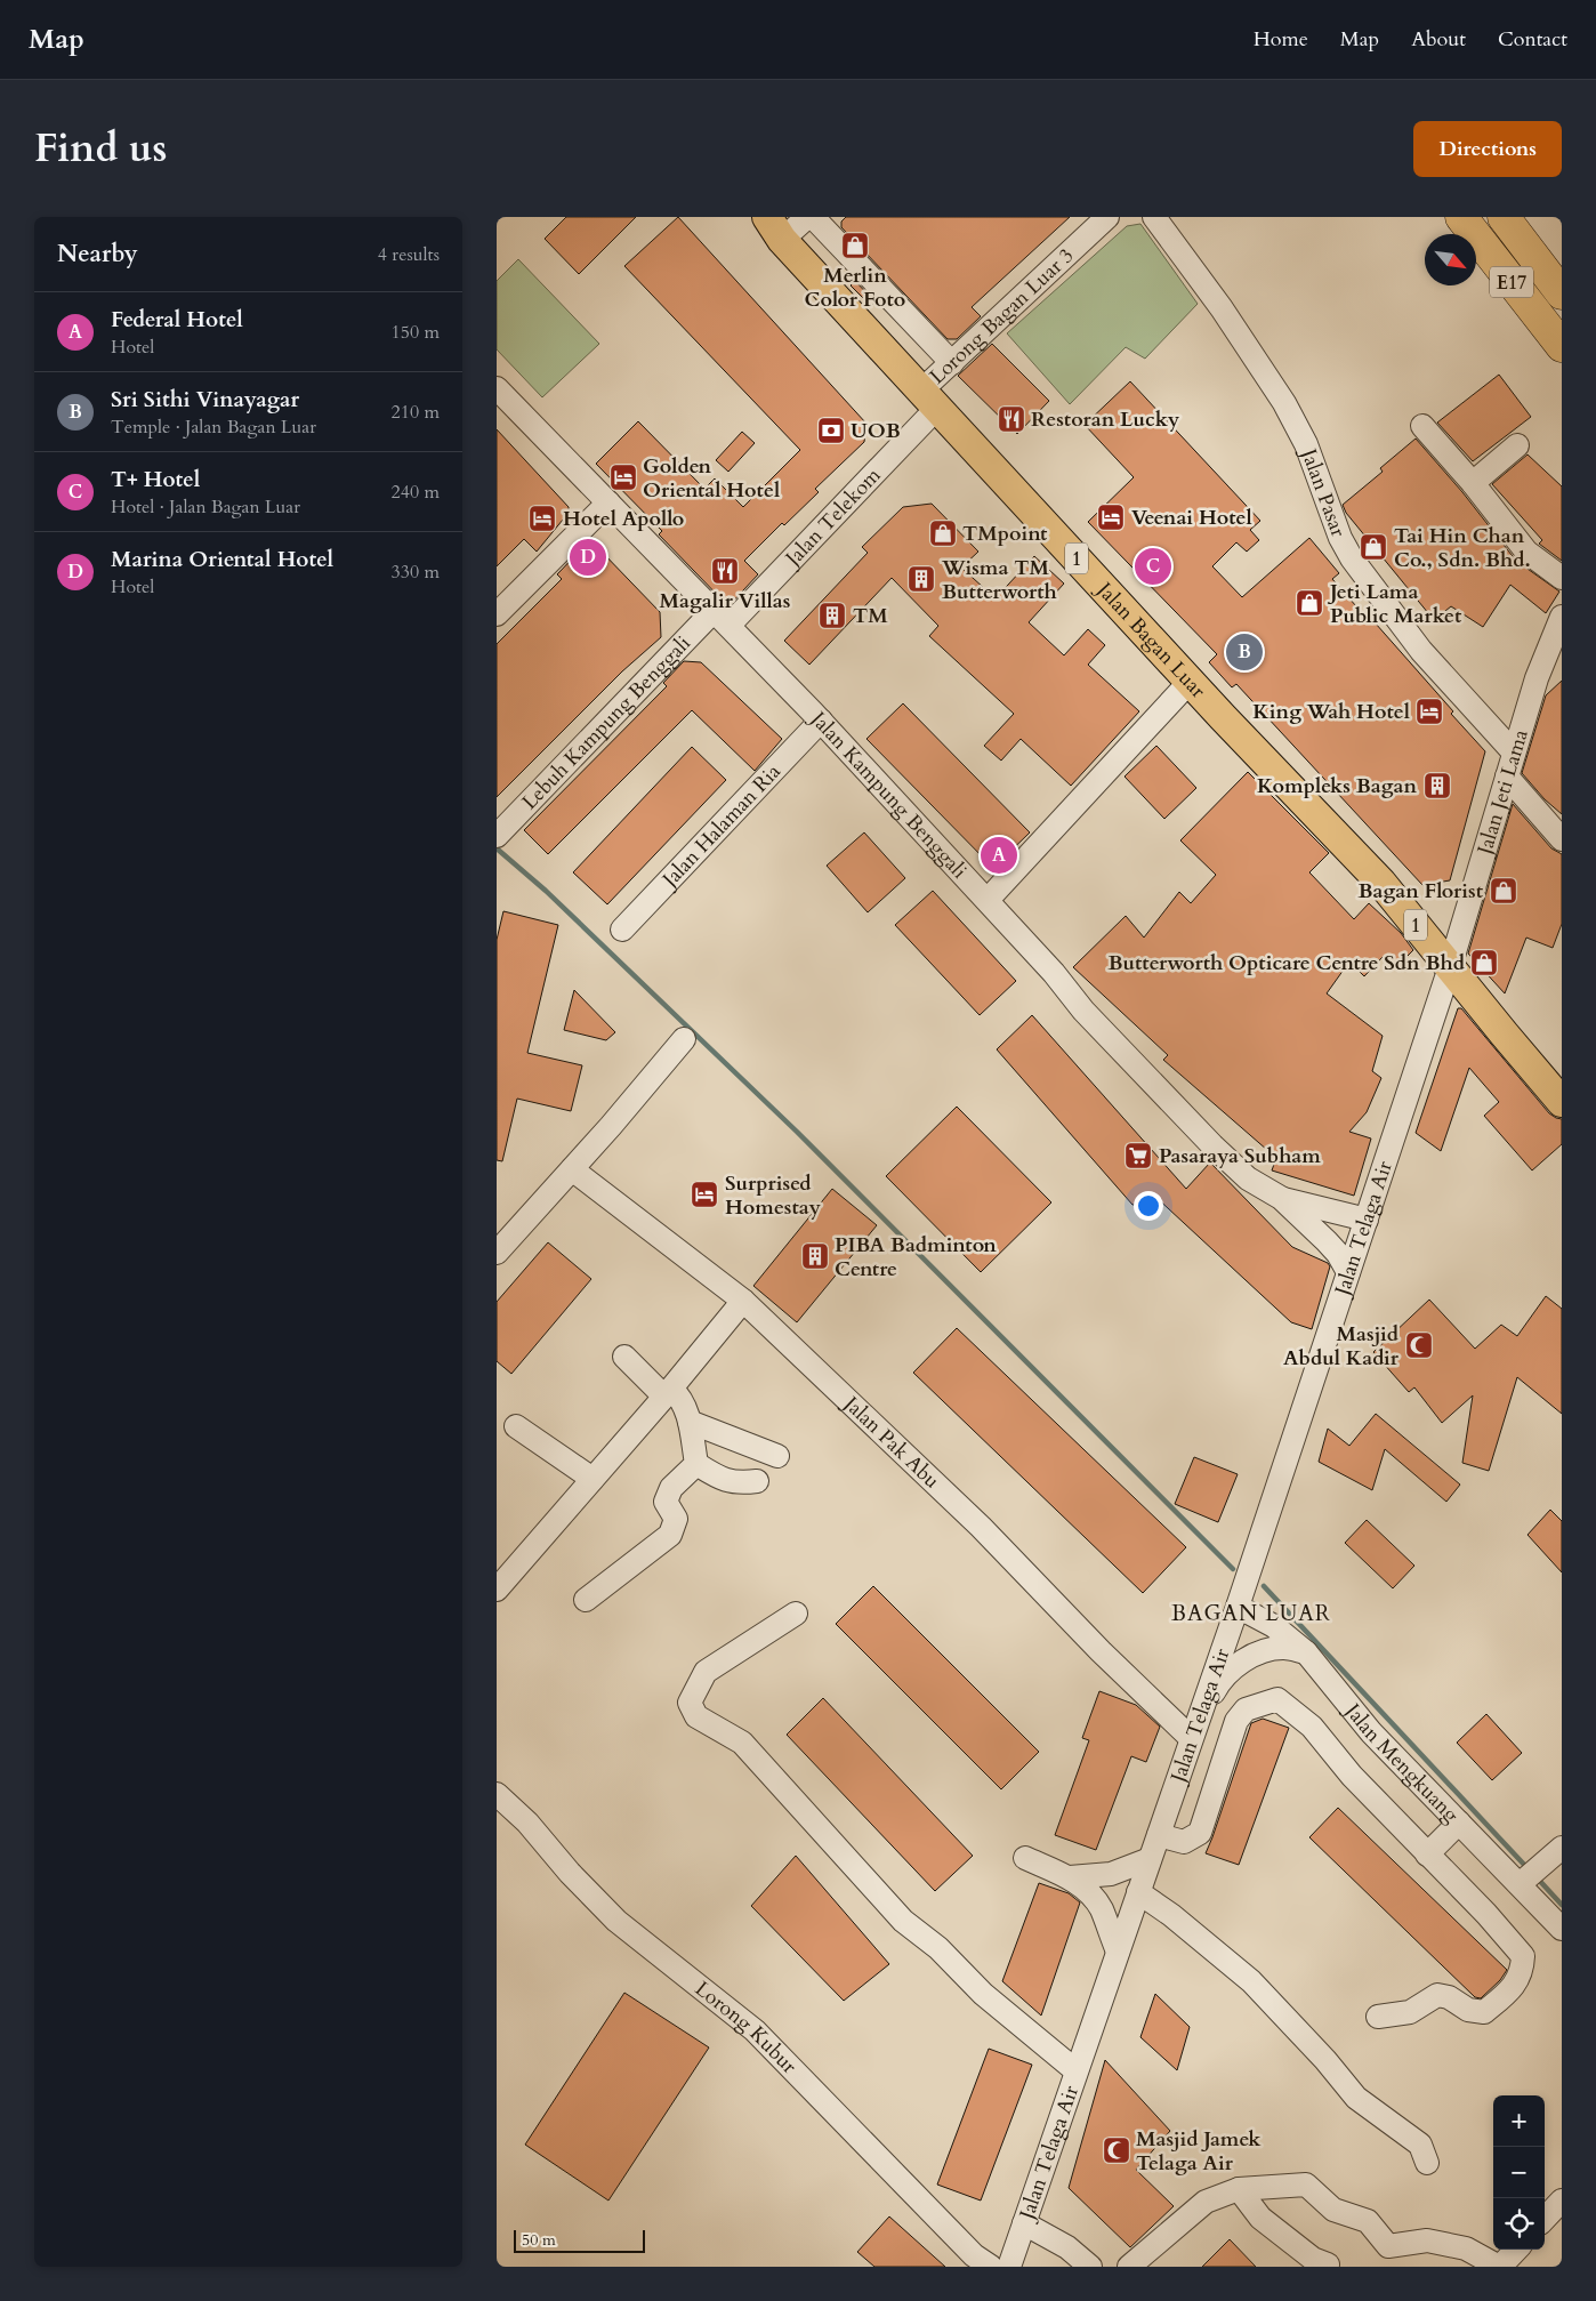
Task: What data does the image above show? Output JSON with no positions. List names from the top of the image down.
{
  "streets": {
    "highway": ["E17"],
    "main road": ["1", "Jalan Bagan Luar"],
    "street": [
      "Lorong Bagan Luar 3",
      "Jalan Pasar",
      "Jalan Telekom",
      "Lebuh Kampung Benggali",
      "Jalan Jeti Lama",
      "Jalan Kampung Benggali",
      "Jalan Halaman Ria",
      "Jalan Telaga Air",
      "Jalan Pak Abu",
      "Jalan Mengkuang",
      "Lorong Kubur"
    ]
  },
  "crossings": [
    ["Lorong Bagan Luar 3", "Jalan Telekom"],
    ["Lorong Bagan Luar 3", "Jalan Bagan Luar"],
    ["Jalan Pasar", "Jalan Jeti Lama"],
    ["Jalan Telekom", "Jalan Bagan Luar"],
    ["Jalan Telekom", "Lebuh Kampung Benggali"],
    ["Jalan Telekom", "Jalan Kampung Benggali"],
    ["1", "Jalan Bagan Luar"],
    ["1", "Jalan Jeti Lama"],
    ["1", "Jalan Telaga Air"],
    ["Jalan Bagan Luar", "Jalan Jeti Lama"],
    ["Jalan Bagan Luar", "Jalan Telaga Air"],
    ["Lebuh Kampung Benggali", "Jalan Kampung Benggali"],
    ["Jalan Jeti Lama", "Jalan Telaga Air"],
    ["Jalan Kampung Benggali", "Jalan Halaman Ria"],
    ["Jalan Telaga Air", "Jalan Pak Abu"],
    ["Jalan Telaga Air", "Jalan Mengkuang"]
  ],
  "districts": ["BAGAN LUAR"],
  "places": {
    "shop": [
      "Merlin Color Foto",
      "TMpoint",
      "Tai Hin Chan Co., Sdn. Bhd.",
      "Jeti Lama Public Market",
      "Bagan Florist",
      "Butterworth Opticare Centre Sdn Bhd"
    ],
    "restaurant": ["Restoran Lucky", "Magalir Villas"],
    "bank": ["UOB"],
    "hotel": [
      "Golden Oriental Hotel",
      "Veenai Hotel",
      "Hotel Apollo",
      "King Wah Hotel",
      "Surprised Homestay"
    ],
    "building": [
      "Wisma TM Butterworth",
      "TM",
      "Kompleks Bagan",
      "PIBA Badminton Centre"
    ],
    "supermarket": ["Pasaraya Subham"],
    "mosque": ["Masjid Abdul Kadir", "Masjid Jamek Telaga Air"]
  },
  "scale_bar": "50 m",
  "north": "bottom right",
  "page": {
    "header": "Map",
    "nav": [
      "Home",
      "Map",
      "About",
      "Contact"
    ],
    "title": "Find us",
    "buttons": "Directions",
    "heading": ["Nearby", "4 results"],
    "list": [
      {
        "mark": "A",
        "name": "Federal Hotel",
        "note": "Hotel",
        "value": "150 m"
      },
      {
        "mark": "B",
        "name": "Sri Sithi Vinayagar",
        "note": "Temple · Jalan Bagan Luar",
        "value": "210 m"
      },
      {
        "mark": "C",
        "name": "T+ Hotel",
        "note": "Hotel · Jalan Bagan Luar",
        "value": "240 m"
      },
      {
        "mark": "D",
        "name": "Marina Oriental Hotel",
        "note": "Hotel",
        "value": "330 m"
      }
    ],
    "pins": [
      "D",
      "C",
      "B",
      "A"
    ],
    "map_buttons": ["+", "−"],
    "scale": "50 m"
  }
}
